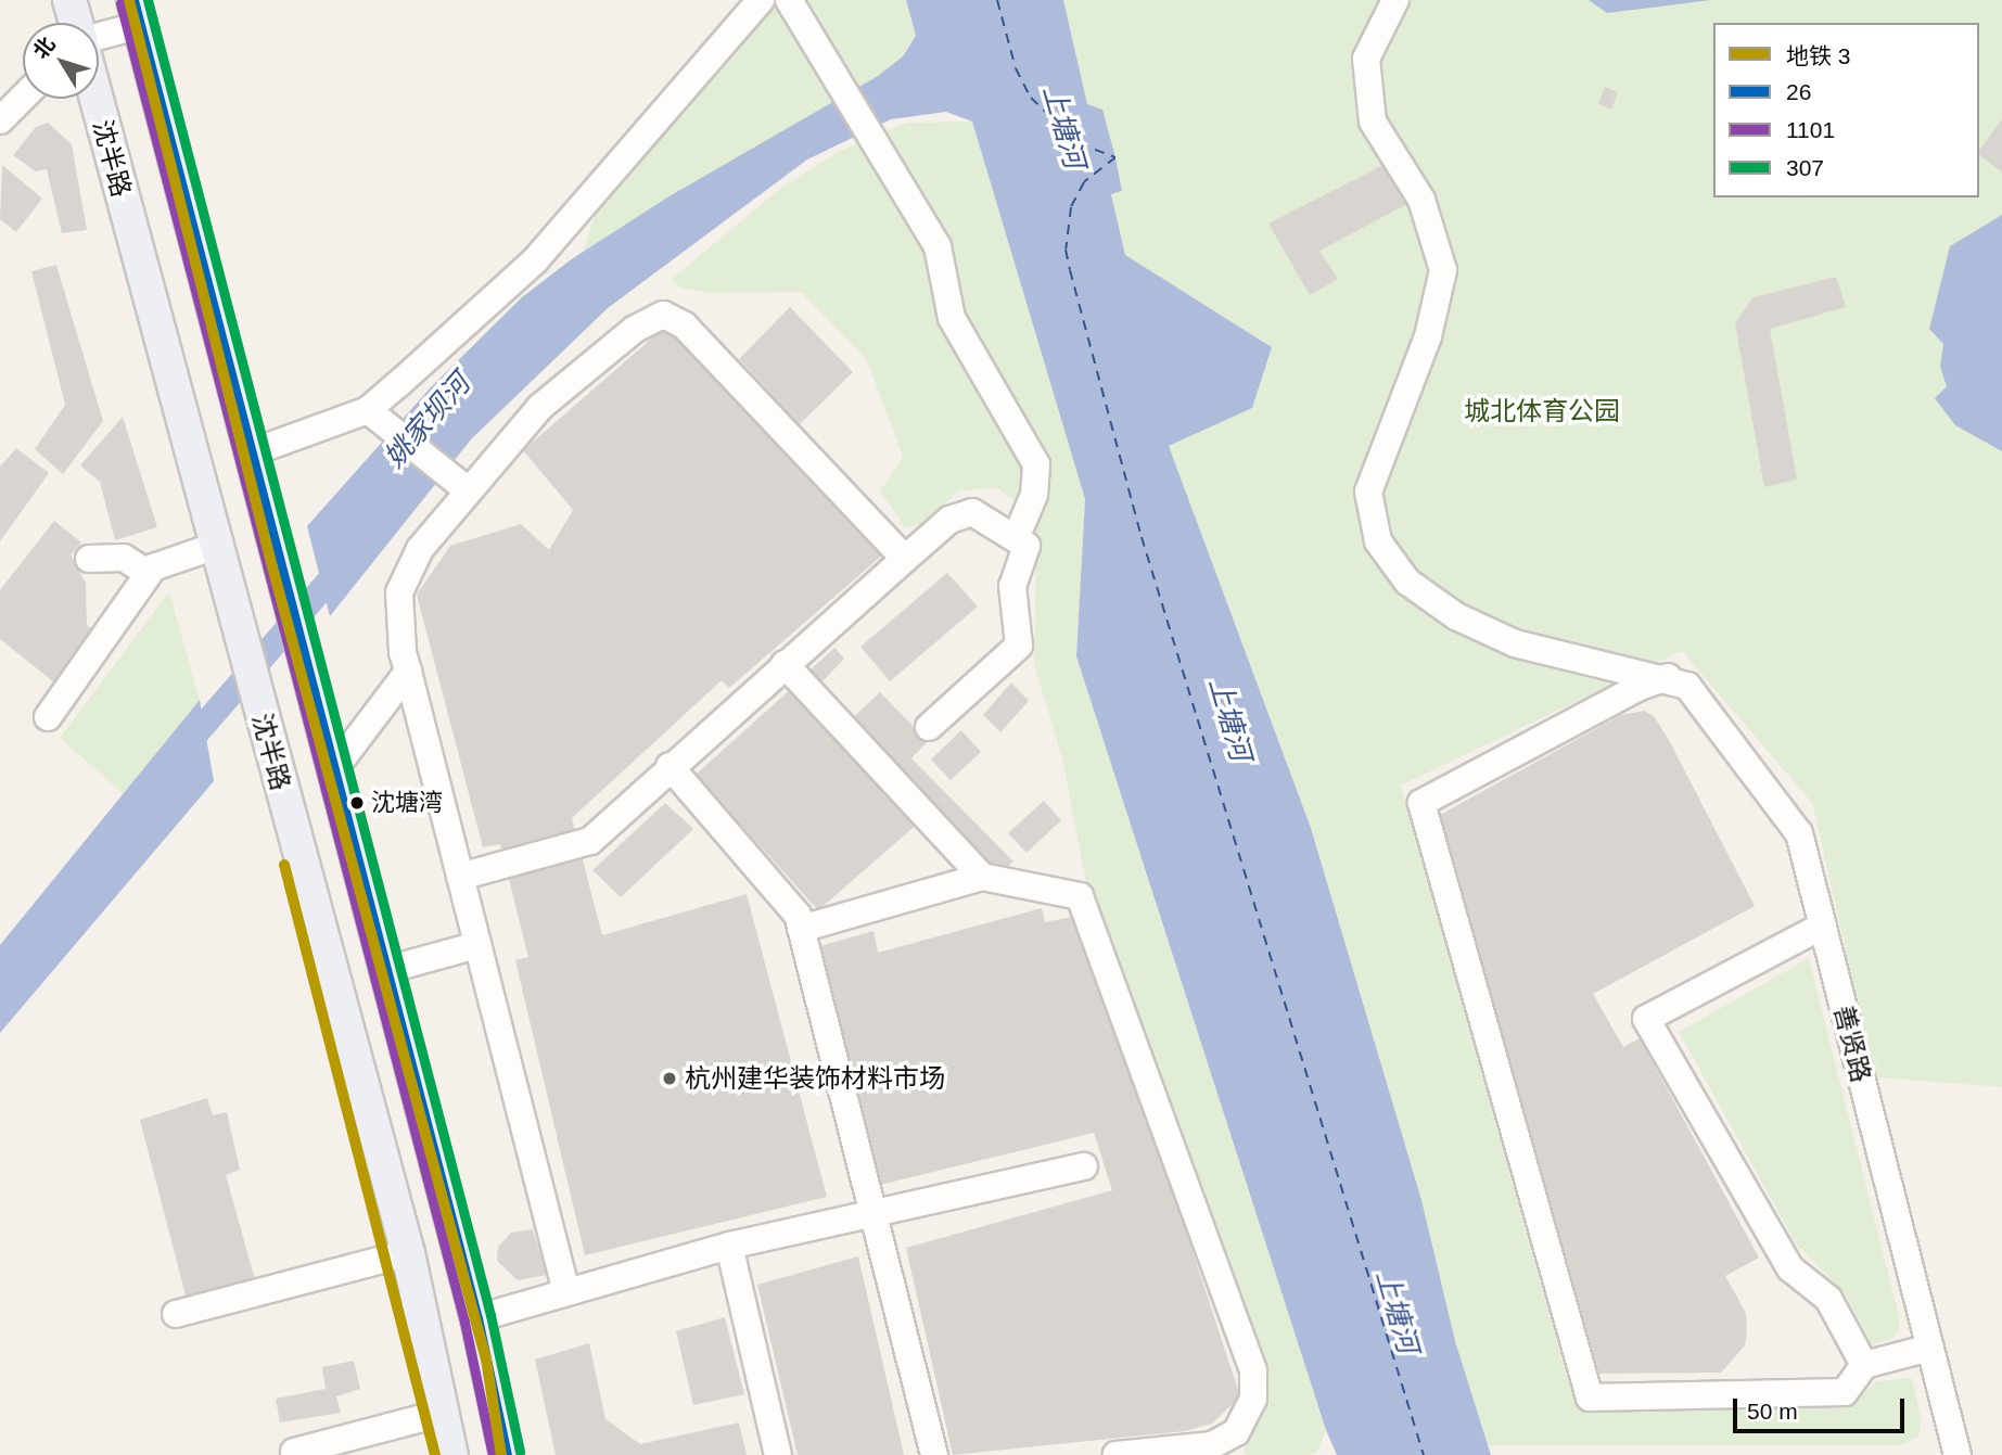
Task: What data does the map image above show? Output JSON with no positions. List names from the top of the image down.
{
  "streets": {
    "main road": ["沈半路"],
    "street": ["善贤路"]
  },
  "water": ["上塘河", "姚家坝河"],
  "parks": ["城北体育公园"],
  "places": ["沈塘湾", "杭州建华装饰材料市场"],
  "lines": [
    "metro line 3",
    "transit line 26",
    "transit line 307",
    "transit line 1101"
  ],
  "legend": [
    "地铁 3",
    "26",
    "1101",
    "307"
  ],
  "scale_bar": "50 m",
  "north": "top left"
}
